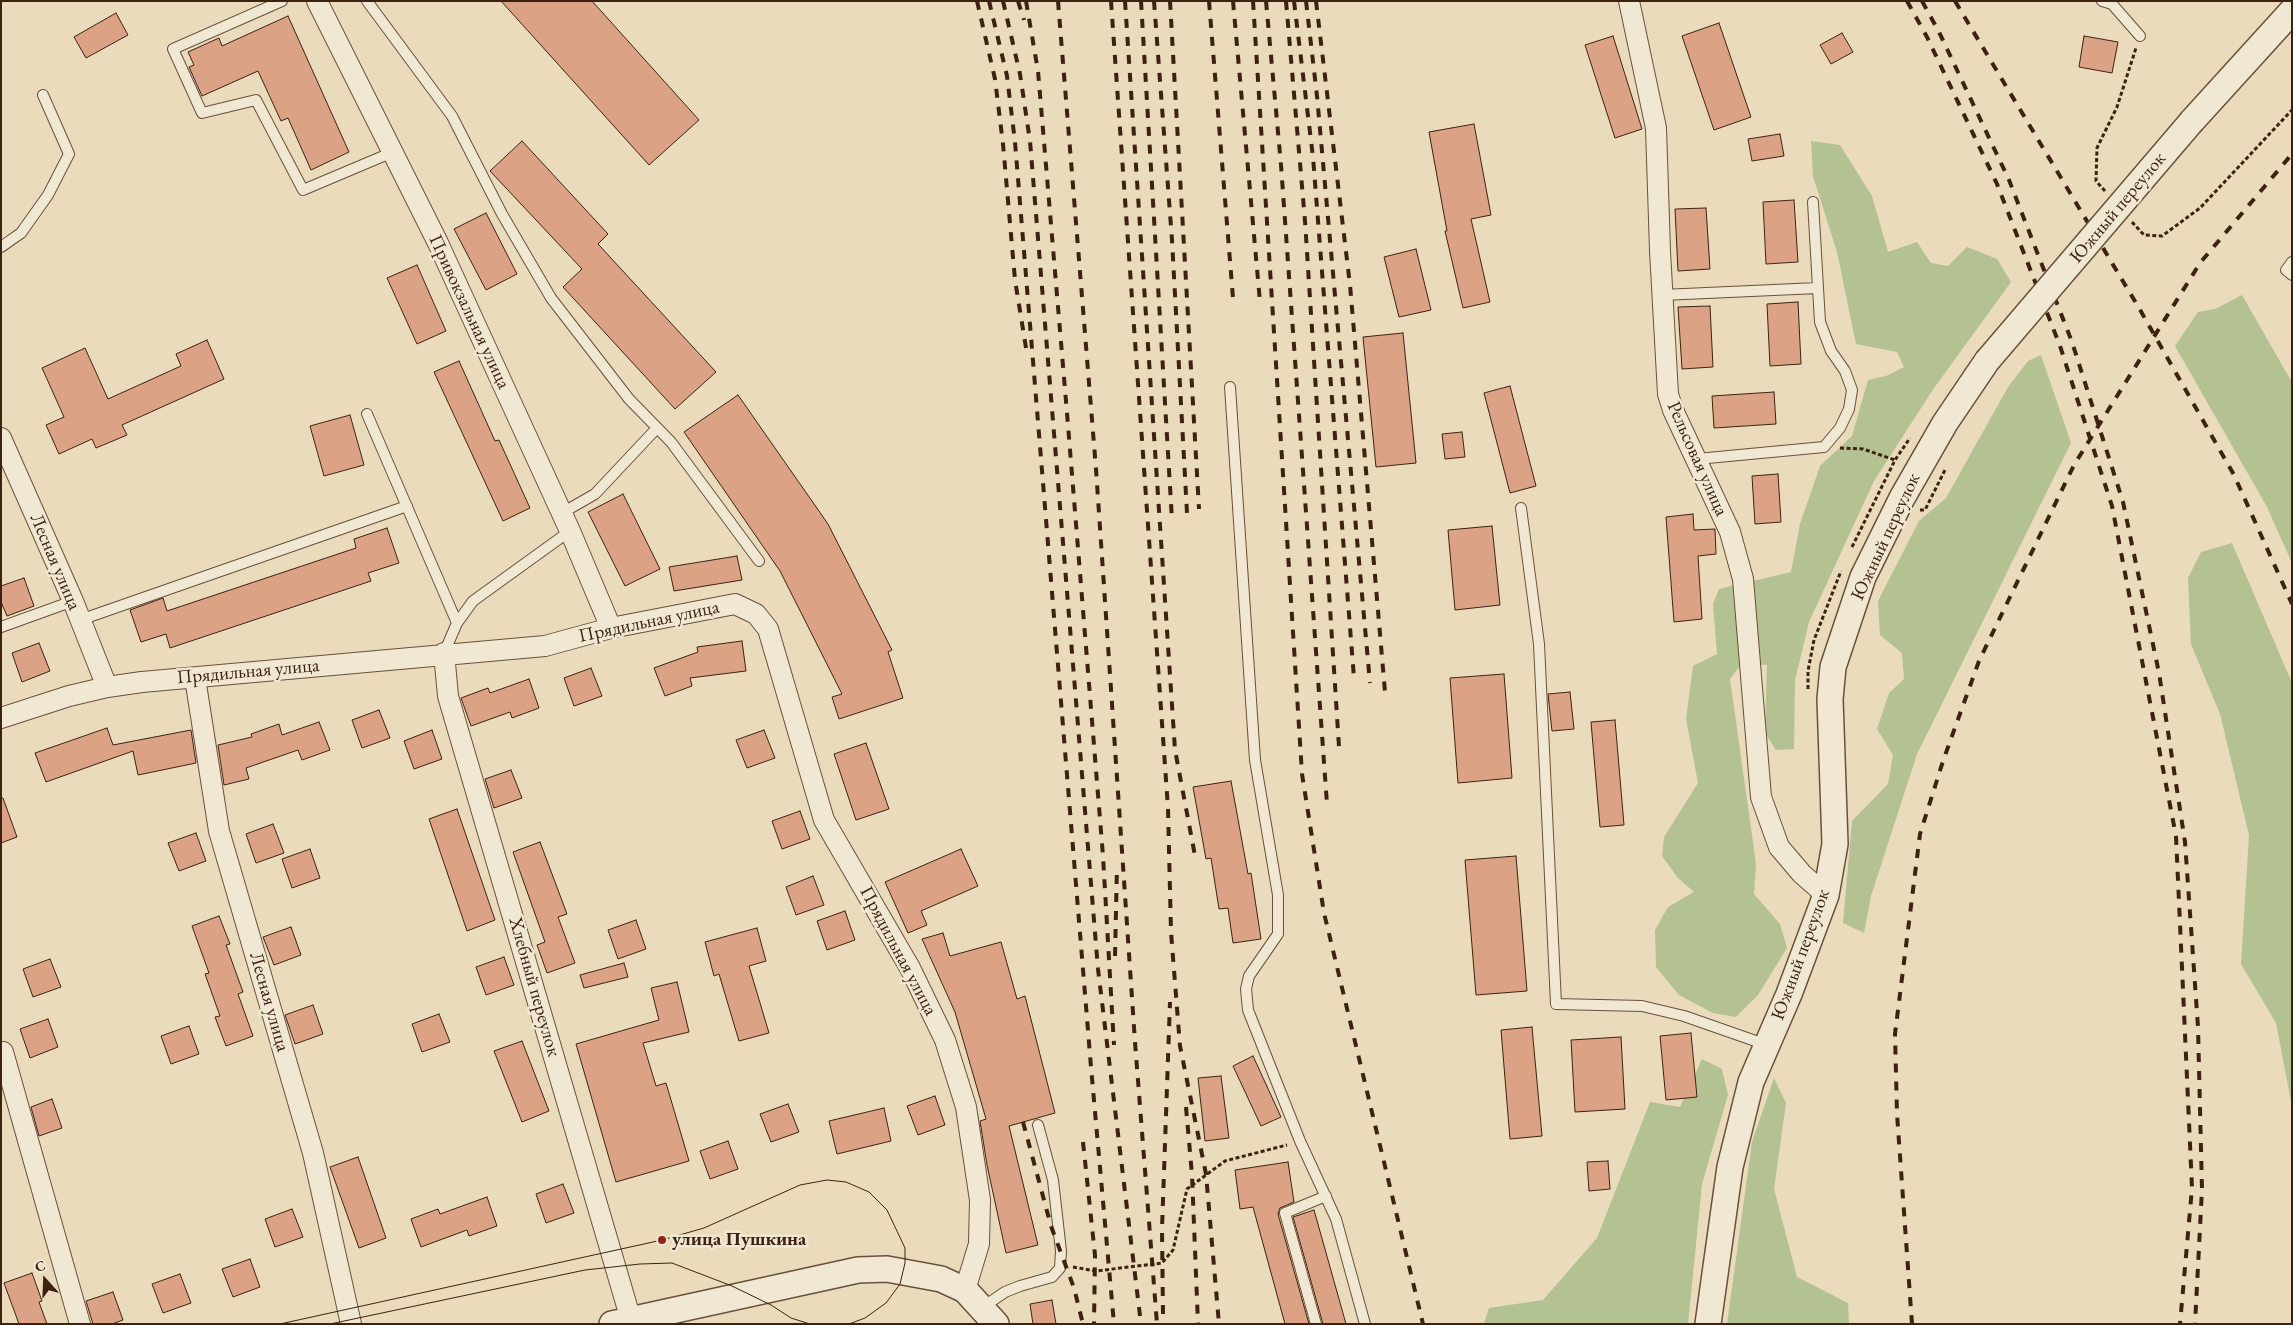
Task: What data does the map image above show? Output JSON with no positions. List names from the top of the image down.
{
  "streets": {
    "street": [
      "Южный переулок",
      "Привокзальная улица",
      "Рельсовая улица",
      "Лесная улица",
      "Прядильная улица",
      "Хлебный переулок"
    ]
  },
  "crossings": [
    ["Южный переулок", "Рельсовая улица"],
    ["Привокзальная улица", "Прядильная улица"],
    ["Лесная улица", "Прядильная улица"],
    ["Прядильная улица", "Хлебный переулок"]
  ],
  "places": ["улица Пушкина"],
  "north": "top"
}
